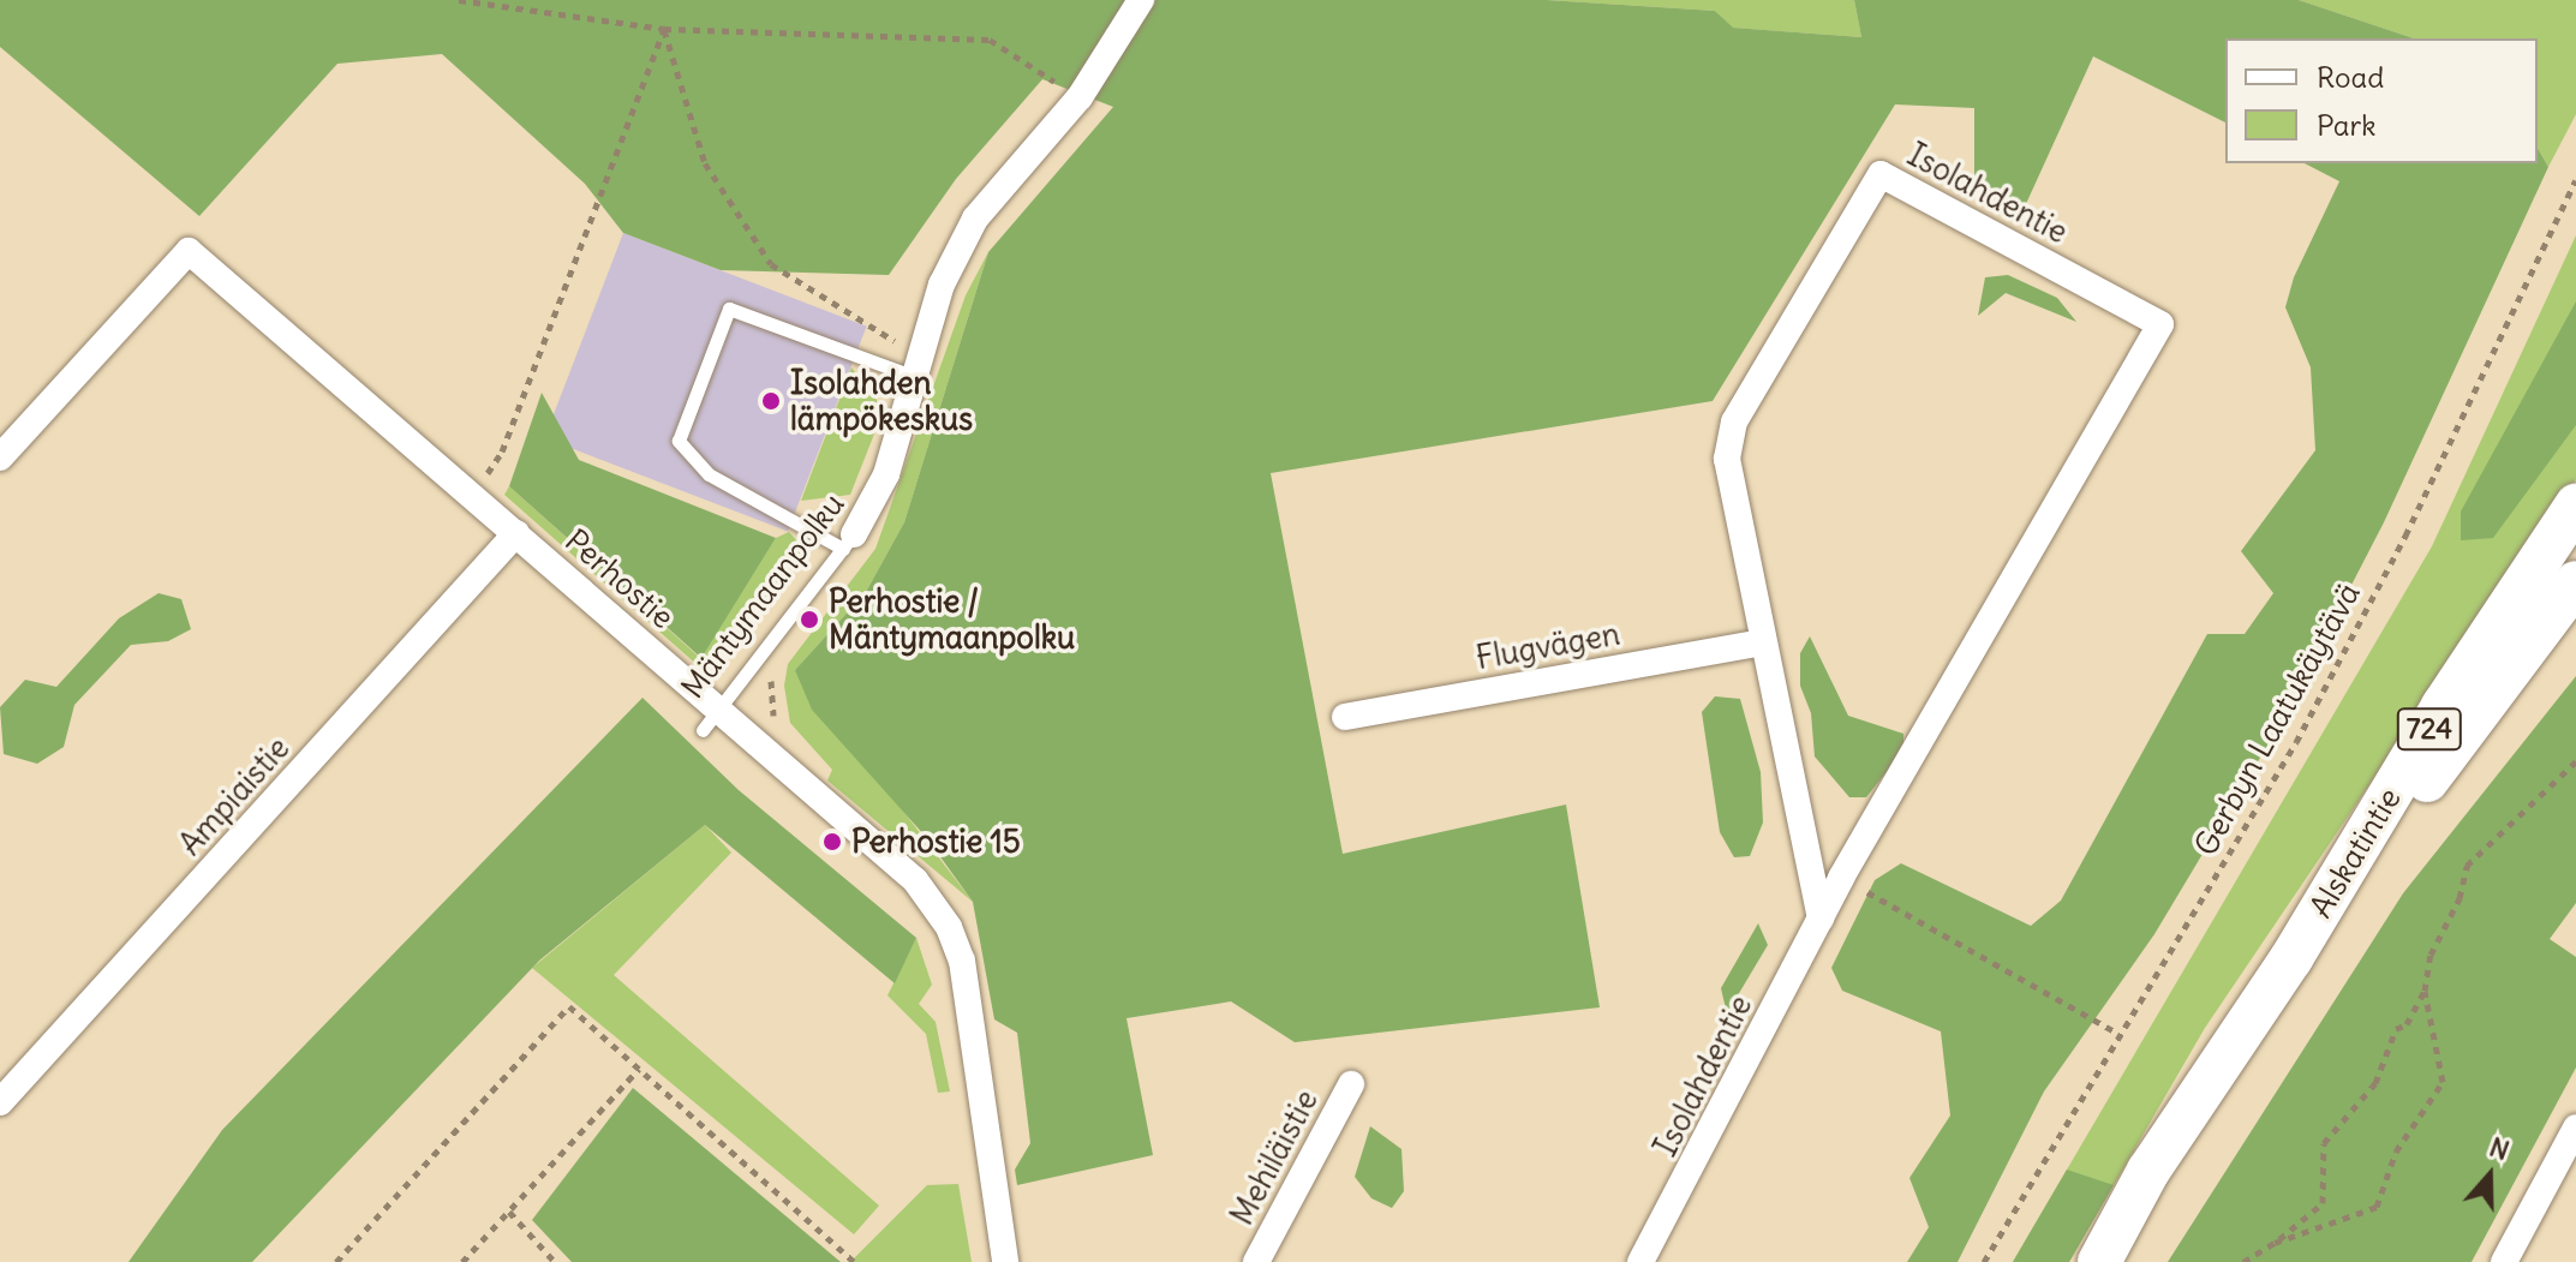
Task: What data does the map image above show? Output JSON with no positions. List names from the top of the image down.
{
  "streets": {
    "main road": ["724", "Alskatintie"],
    "street": [
      "Isolahdentie",
      "Perhostie",
      "Mäntymaanpolku",
      "Flugvägen",
      "Ampiaistie",
      "Mehiläistie"
    ],
    "path": ["Gerbyn Laatukäytävä"]
  },
  "crossings": [
    ["Isolahdentie", "Flugvägen"],
    ["Perhostie", "Mäntymaanpolku"],
    ["Perhostie", "Ampiaistie"]
  ],
  "places": ["Isolahden lämpökeskus", "Perhostie / Mäntymaanpolku", "Perhostie 15"],
  "legend": ["Road", "Park"],
  "north": "top"
}
